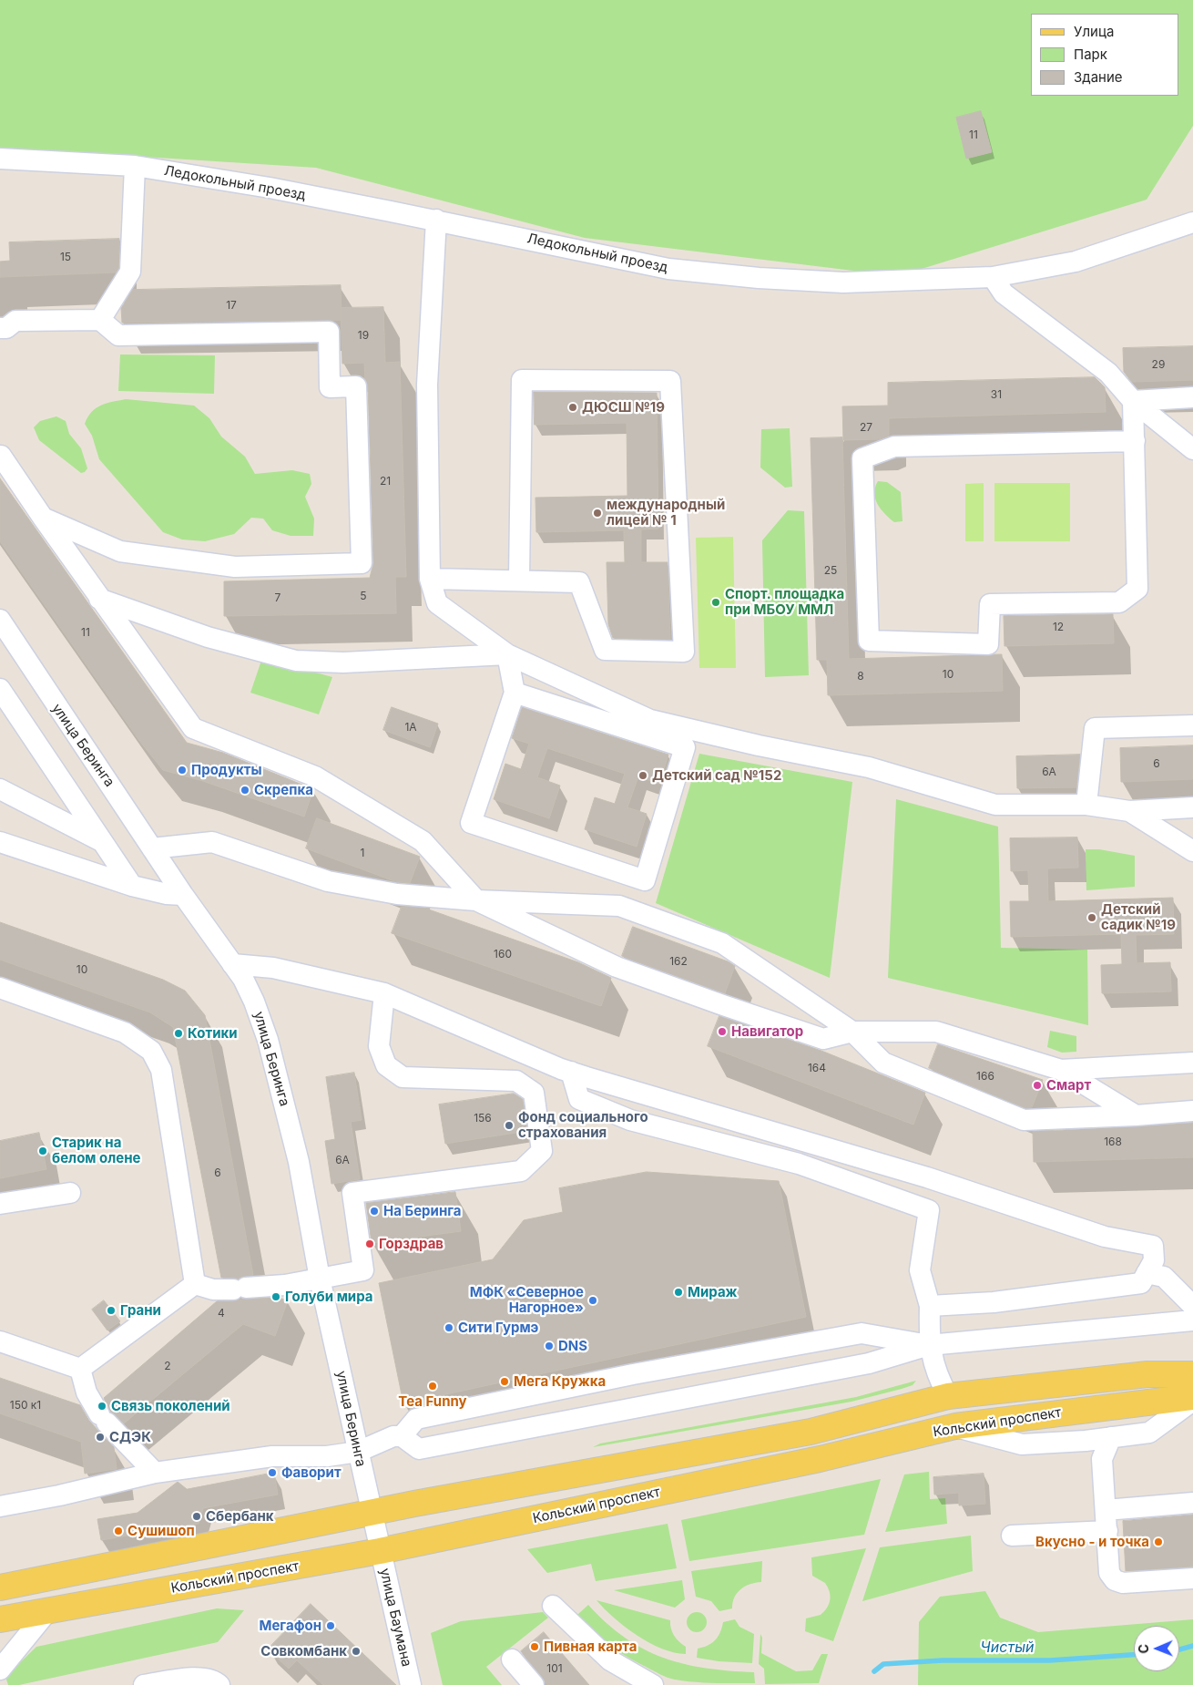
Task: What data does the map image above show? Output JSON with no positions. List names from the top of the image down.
{
  "streets": {
    "main road": ["Кольский проспект"],
    "street": ["Ледокольный проезд", "улица Беринга", "улица Баумана"]
  },
  "crossings": [
    ["улица Беринга", "Кольский проспект"],
    ["улица Беринга", "улица Баумана"],
    ["Кольский проспект", "улица Баумана"]
  ],
  "water": ["Чистый"],
  "places": [
    "ДЮСШ №19",
    "международный лицей № 1",
    "Спорт. площадка при МБОУ ММЛ",
    "Продукты",
    "Детский сад №152",
    "Скрепка",
    "Детский садик №19",
    "Навигатор",
    "Котики",
    "Смарт",
    "Фонд социального страхования",
    "Старик на белом олене",
    "На Беринга",
    "Горздрав",
    "Мираж",
    "Голуби мира",
    "МФК «Северное Нагорное»",
    "Грани",
    "Сити Гурмэ",
    "DNS",
    "Мега Кружка",
    "Tea Funny",
    "Связь поколений",
    "СДЭК",
    "Фаворит",
    "Сбербанк",
    "Сушишоп",
    "Вкусно - и точка",
    "Мегафон",
    "Пивная карта",
    "Совкомбанк"
  ],
  "house_numbers": [
    "11",
    "15",
    "17",
    "19",
    "29",
    "31",
    "27",
    "21",
    "25",
    "5",
    "7",
    "12",
    "11",
    "10",
    "8",
    "1А",
    "6",
    "6А",
    "1",
    "160",
    "162",
    "10",
    "164",
    "166",
    "156",
    "168",
    "6А",
    "6",
    "4",
    "2",
    "150 к1",
    "101"
  ],
  "legend": ["Улица", "Парк", "Здание"],
  "north": "left"
}
